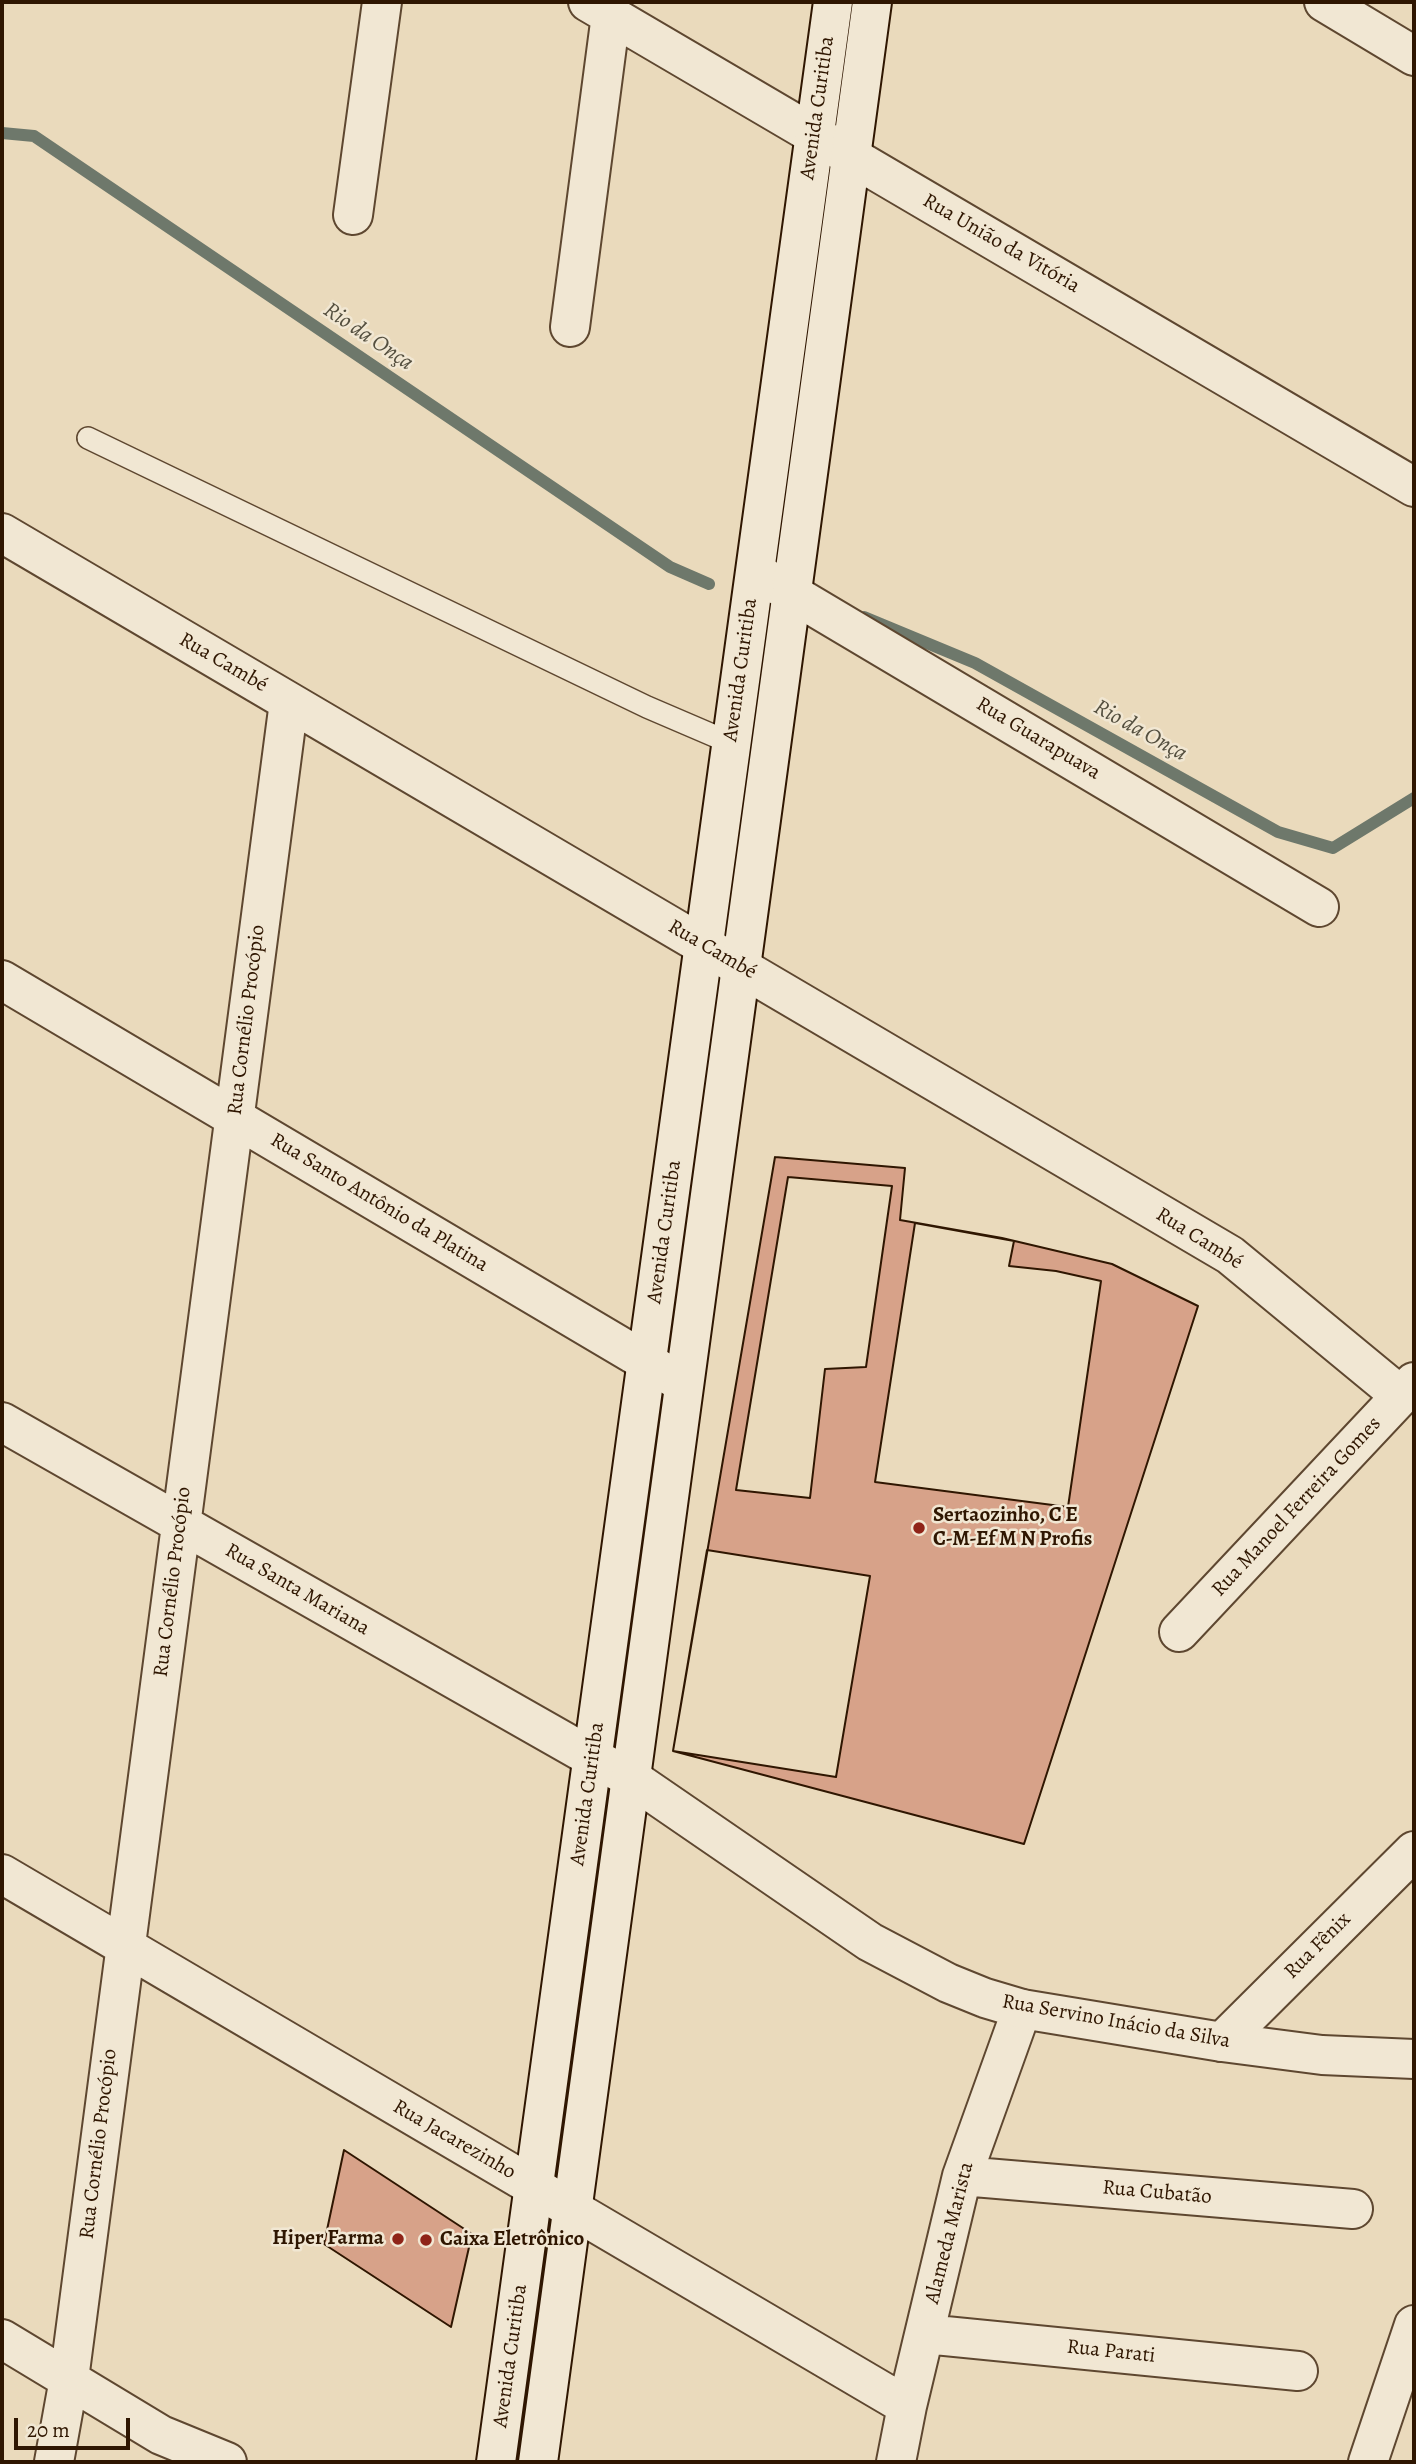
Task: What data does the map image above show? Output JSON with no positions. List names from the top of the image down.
{
  "streets": {
    "street": [
      "Avenida Curitiba",
      "Rua União da Vitória",
      "Rua Cambé",
      "Rua Guarapuava",
      "Rua Cornélio Procópio",
      "Rua Santo Antônio da Platina",
      "Rua Manoel Ferreira Gomes",
      "Rua Santa Mariana",
      "Rua Fênix",
      "Rua Servino Inácio da Silva",
      "Rua Jacarezinho",
      "Rua Cubatão",
      "Alameda Marista",
      "Rua Parati"
    ]
  },
  "crossings": [
    ["Avenida Curitiba", "Rua União da Vitória"],
    ["Avenida Curitiba", "Rua Cambé"],
    ["Avenida Curitiba", "Rua Guarapuava"],
    ["Avenida Curitiba", "Rua Santo Antônio da Platina"],
    ["Avenida Curitiba", "Rua Santa Mariana"],
    ["Avenida Curitiba", "Rua Servino Inácio da Silva"],
    ["Avenida Curitiba", "Rua Jacarezinho"],
    ["Rua Cambé", "Rua Cornélio Procópio"],
    ["Rua Cambé", "Rua Manoel Ferreira Gomes"],
    ["Rua Cornélio Procópio", "Rua Santo Antônio da Platina"],
    ["Rua Cornélio Procópio", "Rua Santa Mariana"],
    ["Rua Cornélio Procópio", "Rua Jacarezinho"],
    ["Rua Santa Mariana", "Rua Servino Inácio da Silva"],
    ["Rua Fênix", "Rua Servino Inácio da Silva"],
    ["Rua Servino Inácio da Silva", "Alameda Marista"],
    ["Rua Jacarezinho", "Alameda Marista"],
    ["Rua Cubatão", "Alameda Marista"],
    ["Alameda Marista", "Rua Parati"]
  ],
  "water": ["Rio da Onça"],
  "places": ["Sertaozinho, C E C-M-Ef M N Profis", "Hiper Farma", "Caixa Eletrônico"],
  "scale_bar": "20 m"
}
